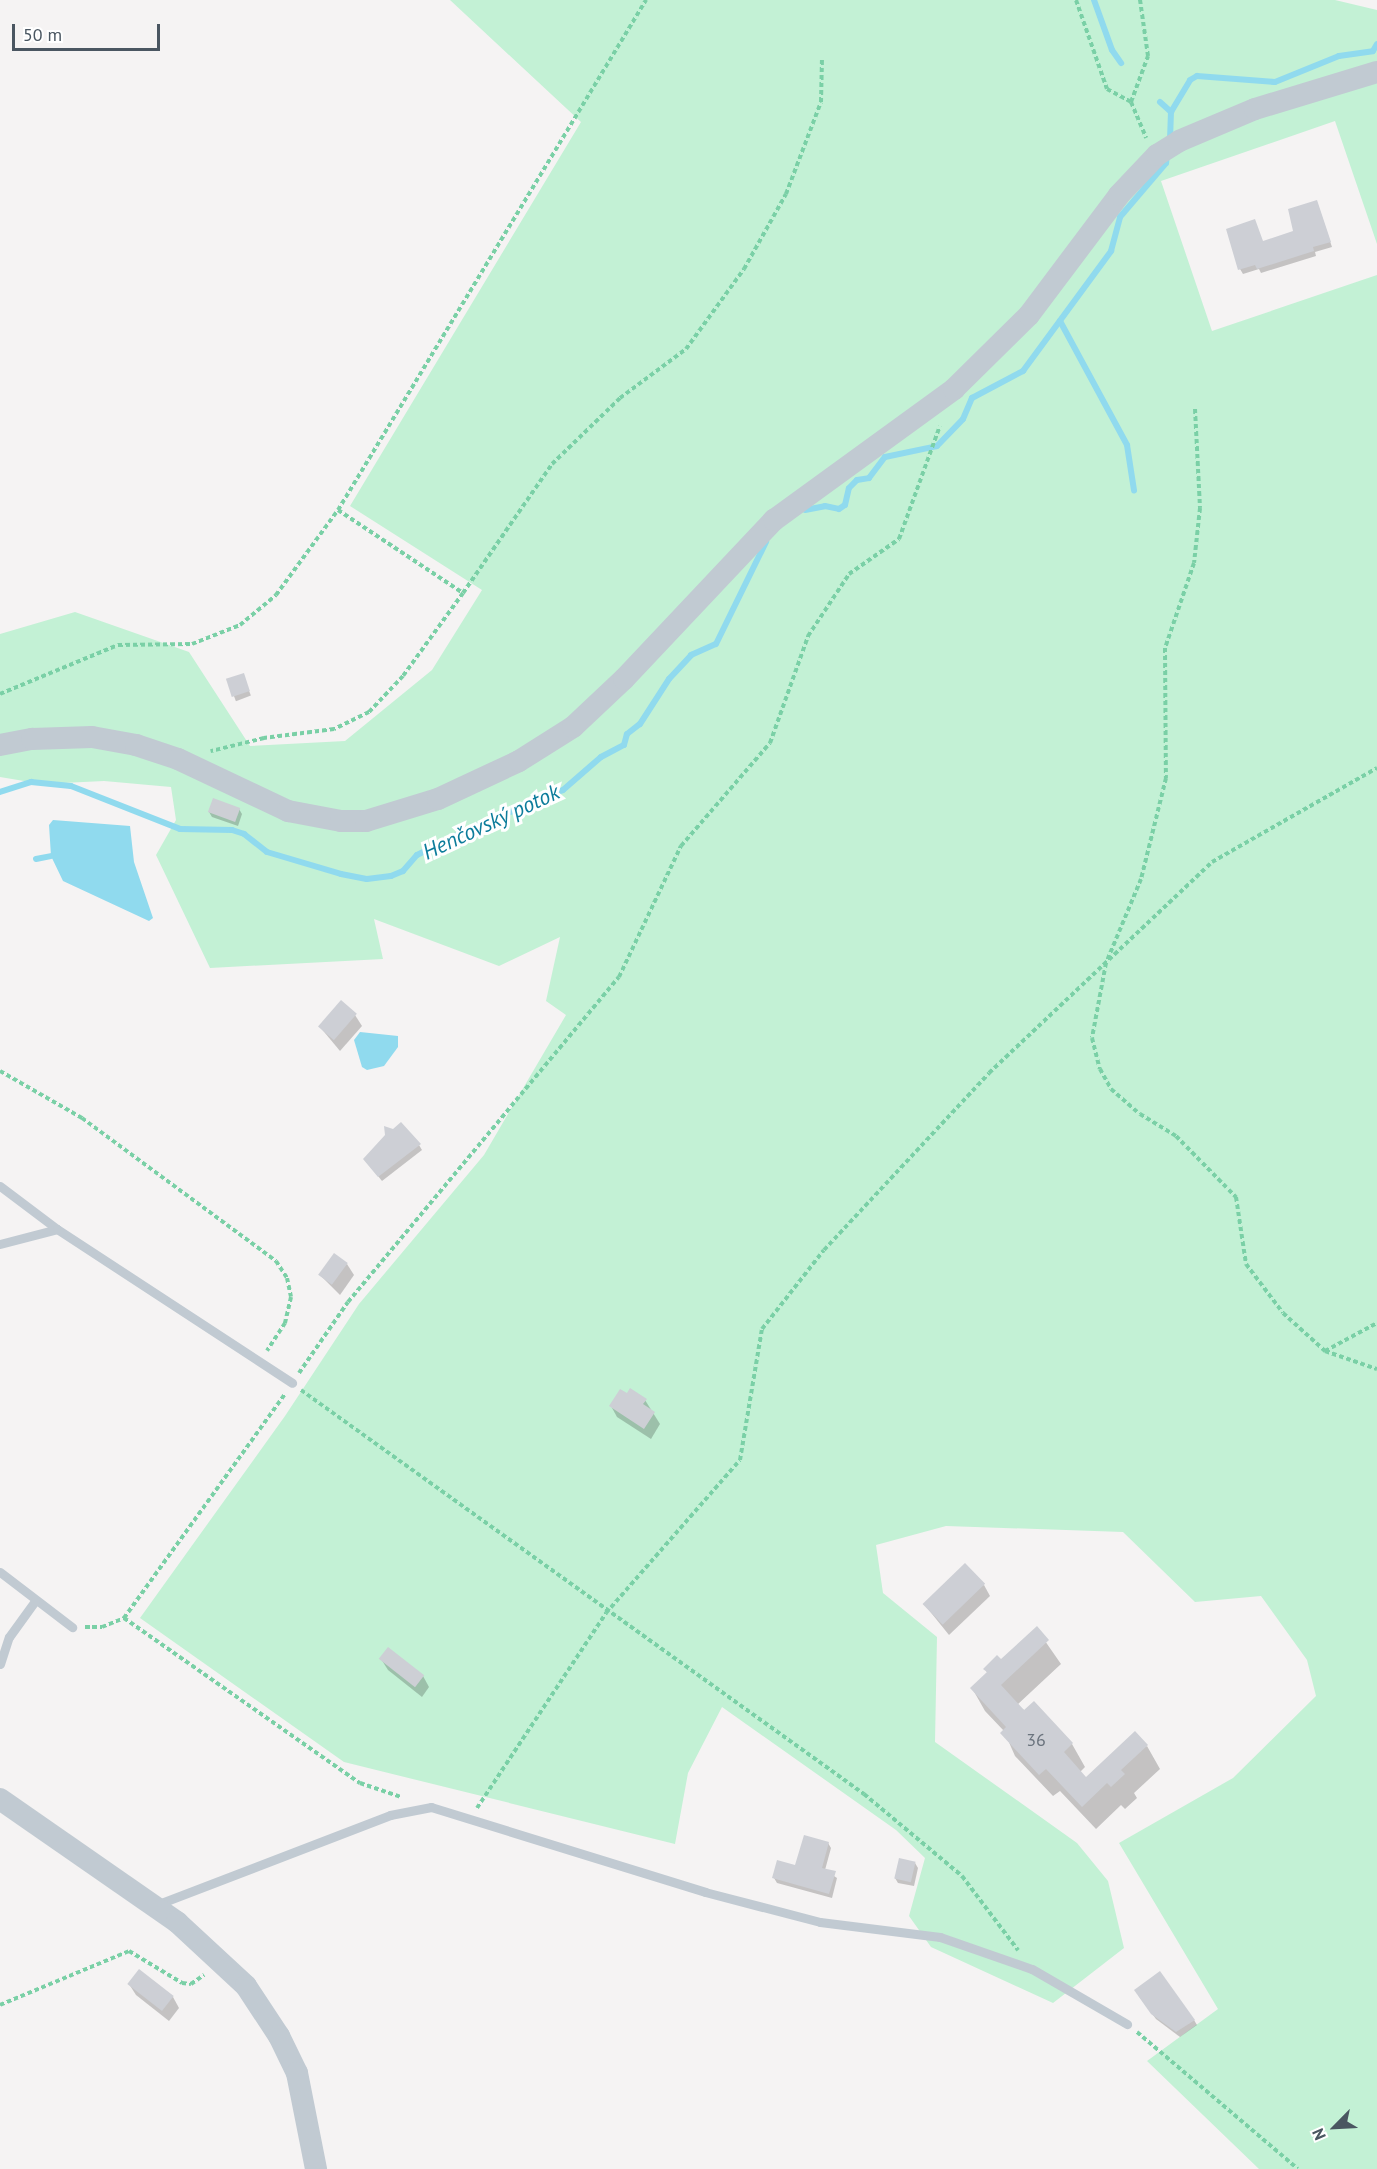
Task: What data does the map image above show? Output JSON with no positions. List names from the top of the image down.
{
  "water": ["Henčovský potok"],
  "house_numbers": ["36"],
  "scale_bar": "50 m",
  "north": "bottom left"
}
